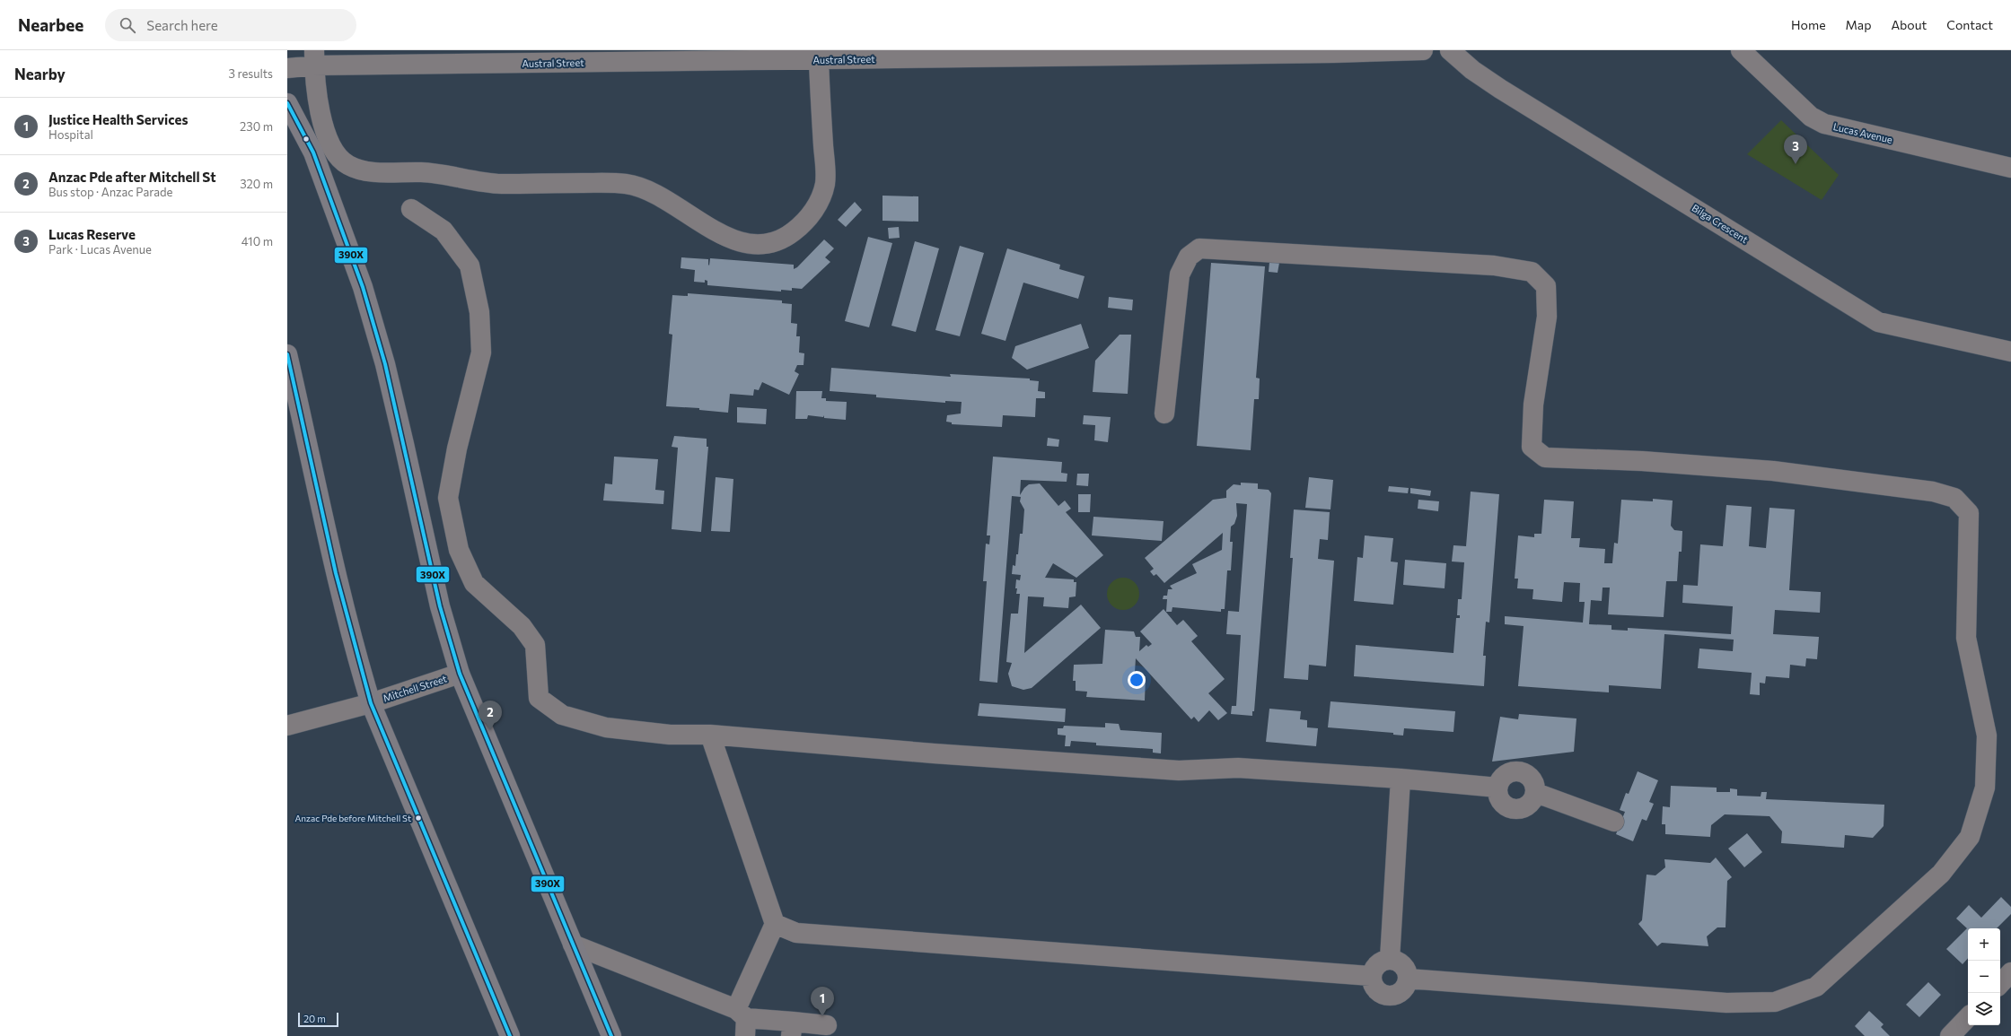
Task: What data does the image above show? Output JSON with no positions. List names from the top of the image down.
{
  "streets": {
    "street": [
      "Austral Street",
      "Lucas Avenue",
      "Bilga Crescent",
      "Mitchell Street"
    ]
  },
  "places": ["Anzac Pde before Mitchell St"],
  "lines": ["transit line 390X"],
  "scale_bar": "20 m",
  "page": {
    "header": "Nearbee",
    "search": "Search here",
    "nav": [
      "Home",
      "Map",
      "About",
      "Contact"
    ],
    "heading": ["Nearby", "3 results"],
    "list": [
      {
        "mark": "1",
        "name": "Justice Health Services",
        "note": "Hospital",
        "value": "230 m"
      },
      {
        "mark": "2",
        "name": "Anzac Pde after Mitchell St",
        "note": "Bus stop · Anzac Parade",
        "value": "320 m"
      },
      {
        "mark": "3",
        "name": "Lucas Reserve",
        "note": "Park · Lucas Avenue",
        "value": "410 m"
      }
    ],
    "pins": ["3", "2", "1"],
    "map_buttons": ["+", "−"],
    "scale": "20 m"
  }
}
